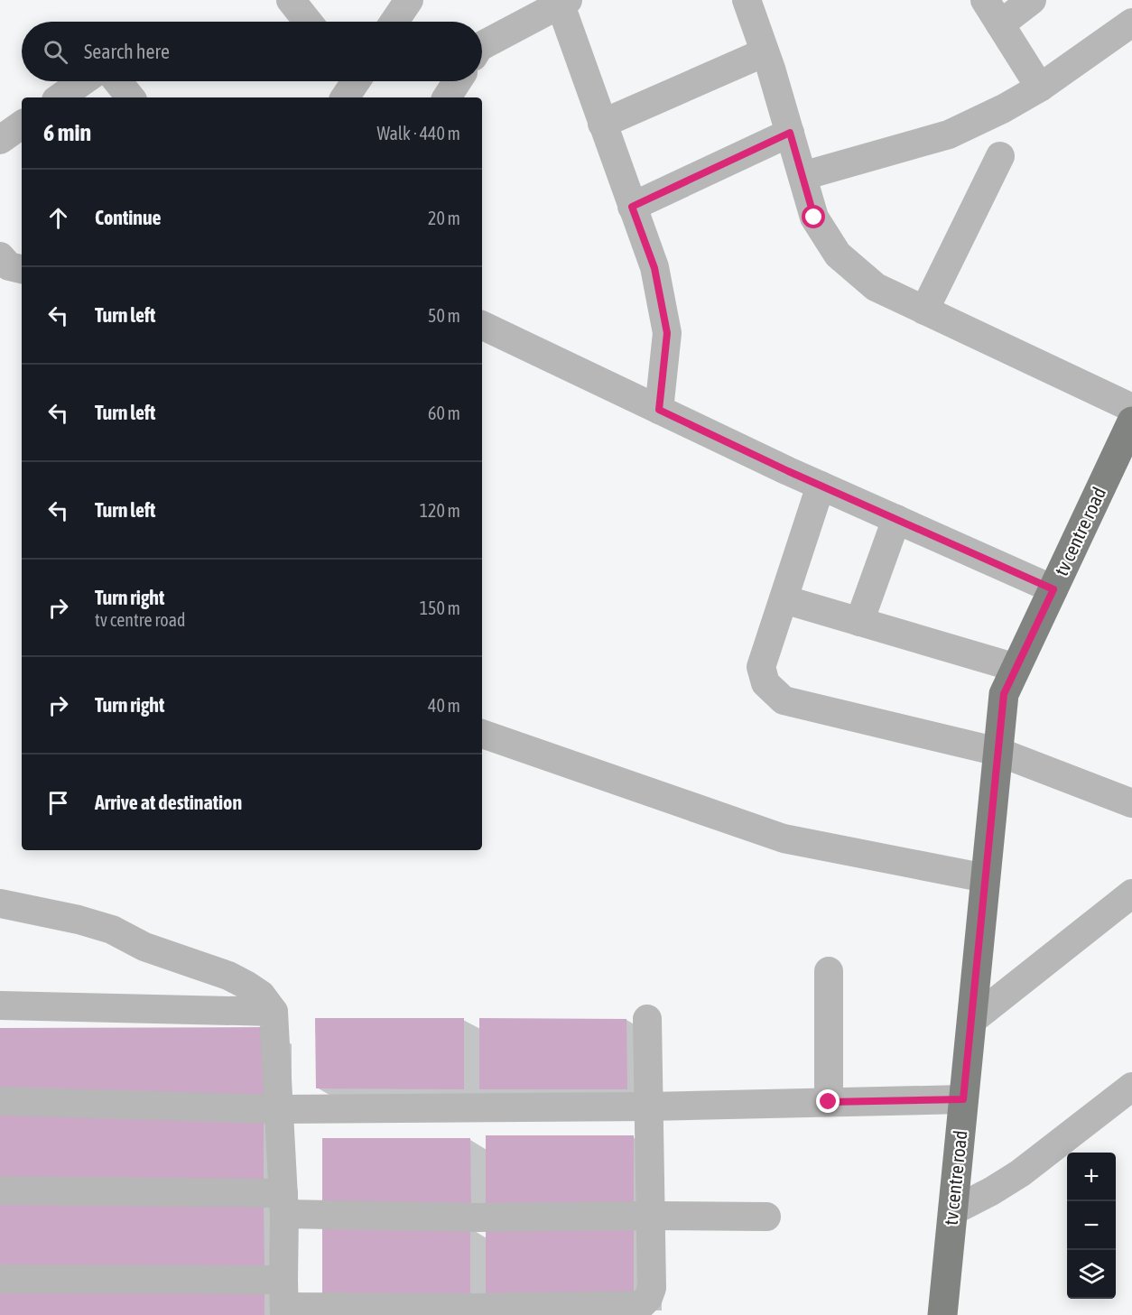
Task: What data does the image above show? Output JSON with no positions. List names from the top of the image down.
{
  "streets": {
    "main road": ["tv centre road"]
  },
  "page": {
    "search": "Search here",
    "heading": ["6 min", "Walk · 440 m"],
    "list": [
      ["Continue", "20 m"],
      ["Turn left", "50 m"],
      ["Turn left", "60 m"],
      ["Turn left", "120 m"],
      ["Turn right", "tv centre road", "150 m"],
      ["Turn right", "40 m"],
      "Arrive at destination"
    ],
    "map_buttons": ["+", "−"]
  }
}
